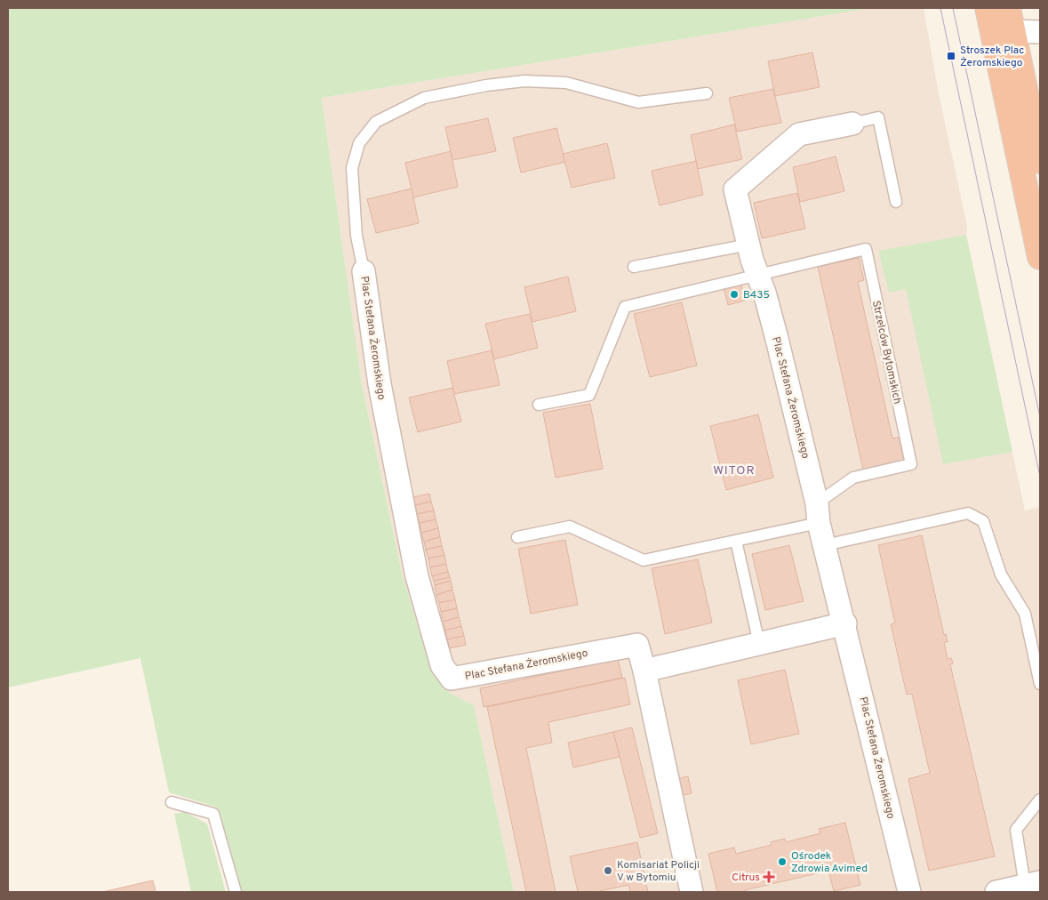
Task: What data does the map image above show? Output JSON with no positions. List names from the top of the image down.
{
  "streets": {
    "street": ["Plac Stefana Żeromskiego"],
    "lane": ["Strzelców Bytomskich"]
  },
  "crossings": [
    ["Plac Stefana Żeromskiego", "Strzelców Bytomskich"]
  ],
  "districts": ["WITOR"],
  "places": {
    "transit": ["Stroszek Plac Żeromskiego"],
    "other": ["B435", "Ośrodek Zdrowia Avimed", "Komisariat Policji V w Bytomiu"],
    "health": ["Citrus"]
  }
}
